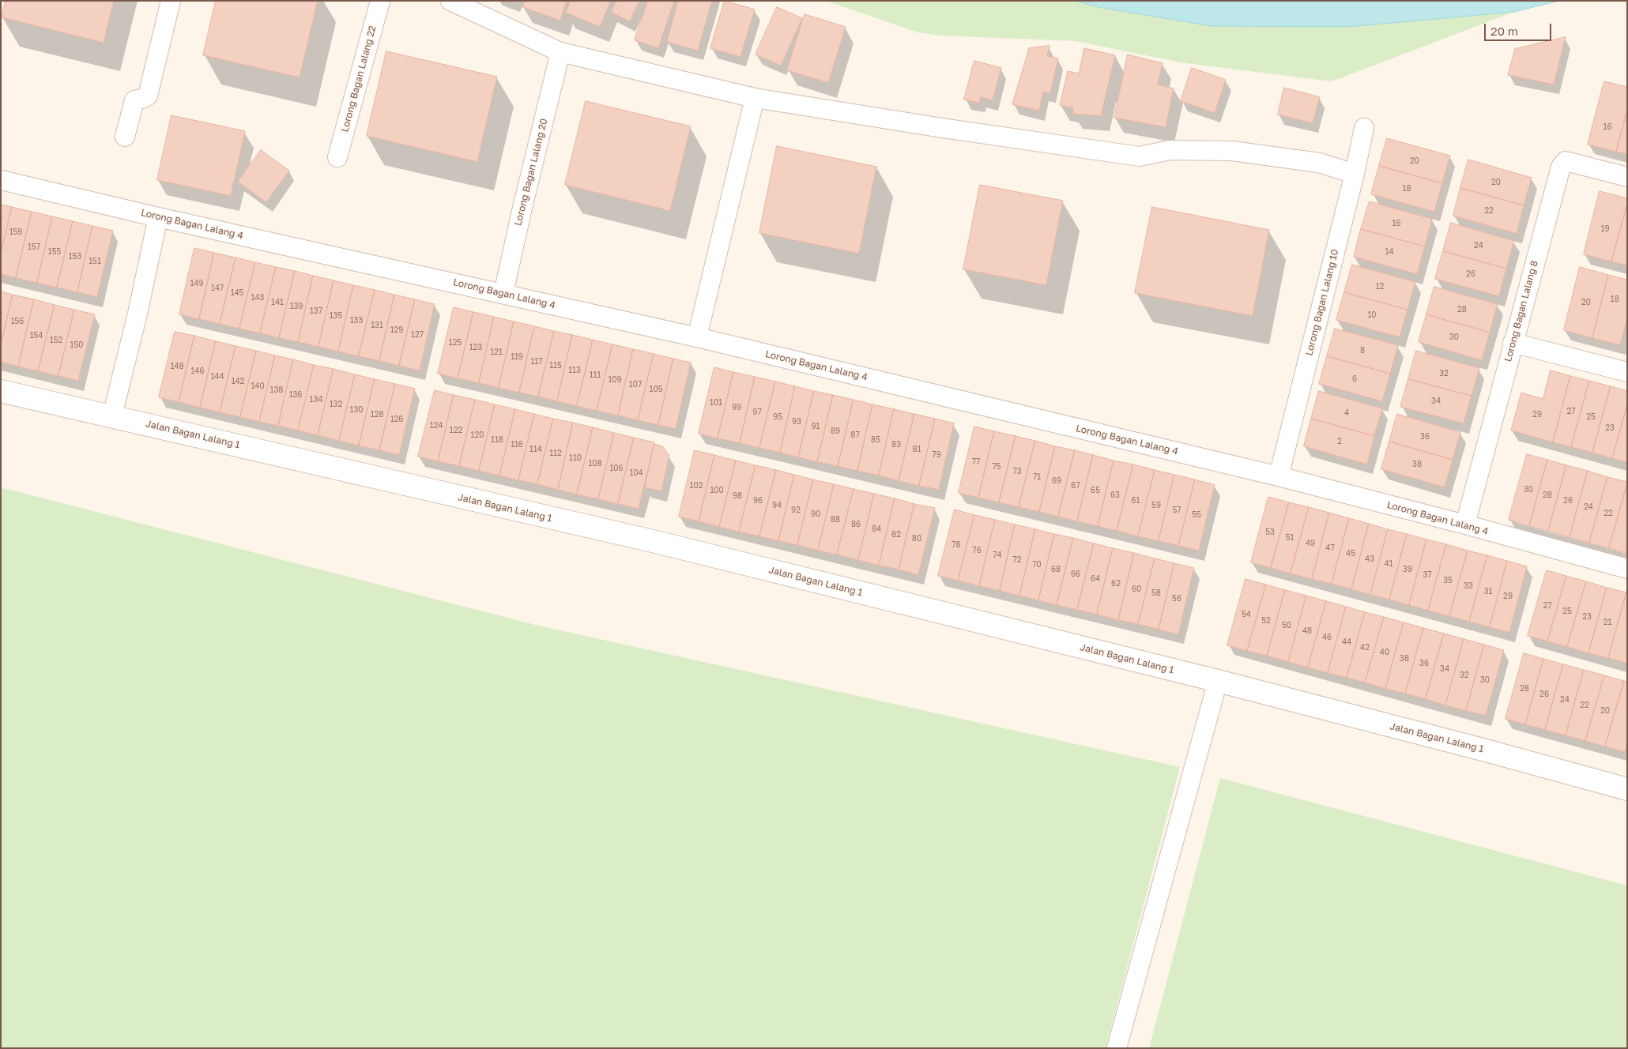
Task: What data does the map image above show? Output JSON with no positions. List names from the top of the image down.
{
  "streets": {
    "main road": ["Jalan Bagan Lalang 1"],
    "street": [
      "Lorong Bagan Lalang 22",
      "Lorong Bagan Lalang 20",
      "Lorong Bagan Lalang 4",
      "Lorong Bagan Lalang 10",
      "Lorong Bagan Lalang 8"
    ]
  },
  "crossings": [
    ["Lorong Bagan Lalang 20", "Lorong Bagan Lalang 4"],
    ["Lorong Bagan Lalang 4", "Lorong Bagan Lalang 10"],
    ["Lorong Bagan Lalang 4", "Lorong Bagan Lalang 8"]
  ],
  "house_numbers": [
    "16",
    "20",
    "20",
    "18",
    "22",
    "16",
    "19",
    "159",
    "24",
    "157",
    "155",
    "14",
    "153",
    "151",
    "26",
    "149",
    "12",
    "147",
    "145",
    "143",
    "18",
    "141",
    "20",
    "139",
    "28",
    "137",
    "10",
    "135",
    "133",
    "156",
    "131",
    "129",
    "127",
    "154",
    "30",
    "152",
    "125",
    "150",
    "123",
    "8",
    "121",
    "119",
    "117",
    "115",
    "148",
    "113",
    "146",
    "32",
    "111",
    "144",
    "6",
    "109",
    "142",
    "107",
    "140",
    "105",
    "138",
    "136",
    "134",
    "34",
    "101",
    "132",
    "99",
    "130",
    "27",
    "97",
    "4",
    "128",
    "29",
    "95",
    "25",
    "126",
    "93",
    "124",
    "91",
    "23",
    "122",
    "89",
    "120",
    "87",
    "36",
    "118",
    "85",
    "2",
    "116",
    "83",
    "114",
    "81",
    "112",
    "79",
    "110",
    "77",
    "108",
    "38",
    "75",
    "106",
    "73",
    "104",
    "71",
    "69",
    "102",
    "67",
    "30",
    "100",
    "65",
    "63",
    "28",
    "98",
    "96",
    "61",
    "26",
    "94",
    "59",
    "24",
    "92",
    "57",
    "22",
    "90",
    "55",
    "88",
    "86",
    "84",
    "53",
    "82",
    "51",
    "80",
    "49",
    "78",
    "47",
    "76",
    "45",
    "74",
    "43",
    "72",
    "41",
    "70",
    "68",
    "39",
    "66",
    "37",
    "64",
    "35",
    "62",
    "33",
    "60",
    "31",
    "58",
    "29",
    "56",
    "27",
    "25",
    "54",
    "23",
    "52",
    "21",
    "50",
    "48",
    "46",
    "44",
    "42",
    "40",
    "38",
    "36",
    "34",
    "32",
    "30",
    "28",
    "26",
    "24",
    "22",
    "20"
  ],
  "scale_bar": "20 m"
}
